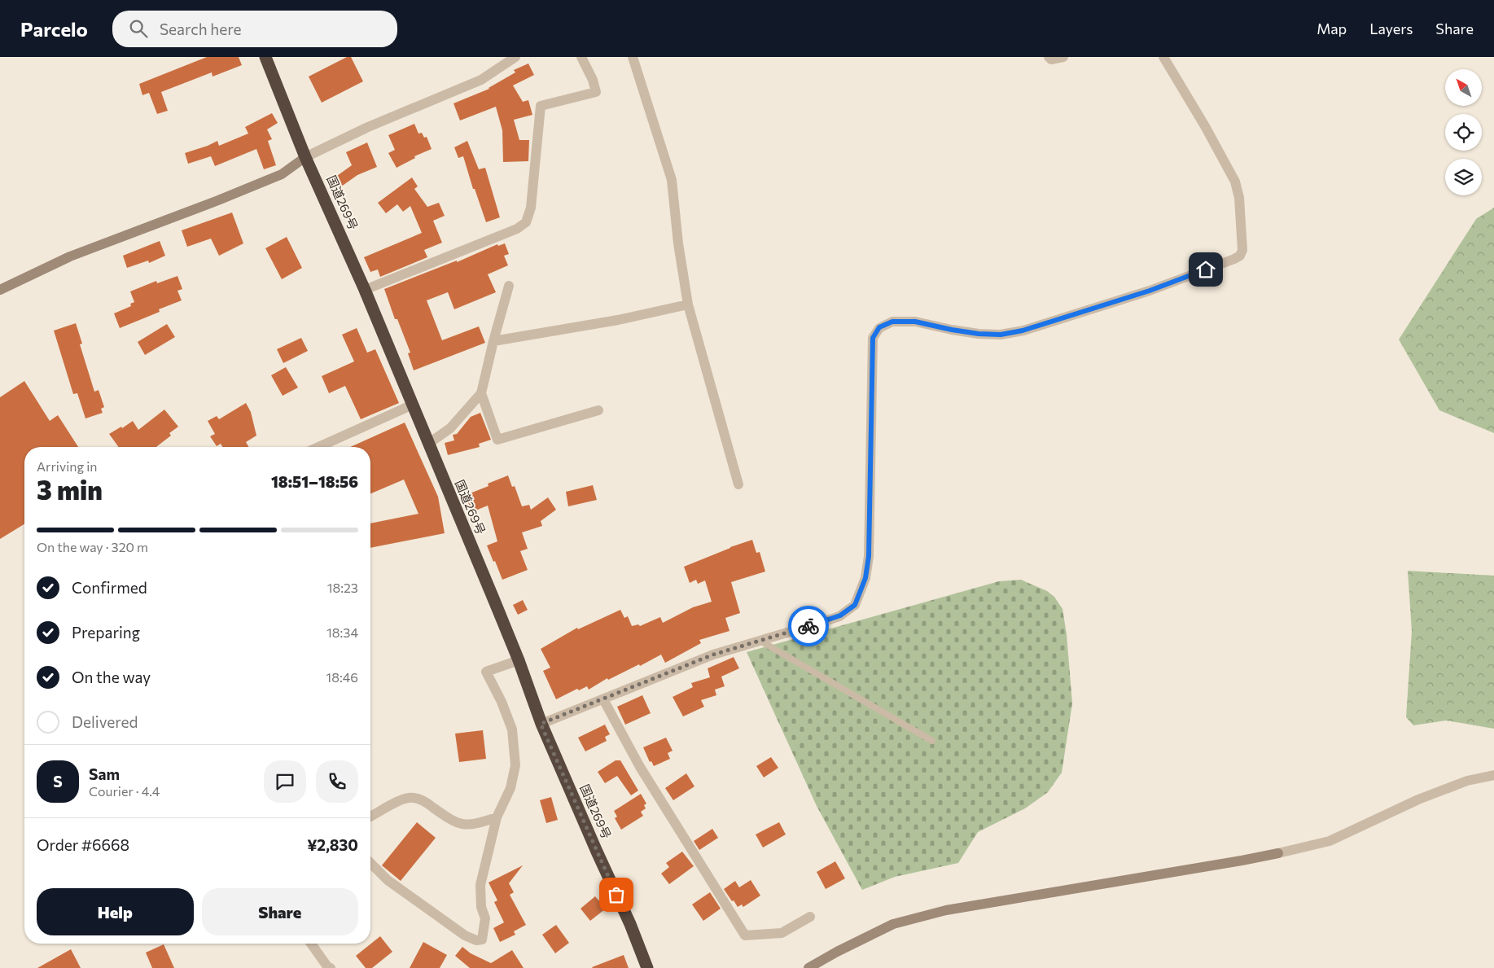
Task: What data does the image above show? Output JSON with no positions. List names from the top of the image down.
{
  "streets": {
    "highway": ["国道269号"]
  },
  "north": "top left",
  "page": {
    "header": "Parcelo",
    "search": "Search here",
    "nav": ["Map", "Layers", "Share"],
    "heading": ["3 min", "Arriving in", "18:51–18:56"],
    "panel": [
      "Sam",
      "Courier · 4.4",
      "Order #6668",
      "¥2,830"
    ],
    "bar": "On the way · 320 m",
    "list": [
      ["Confirmed", "18:23"],
      ["Preparing", "18:34"],
      ["On the way", "18:46"],
      "Delivered"
    ],
    "round": "S",
    "buttons": ["Help", "Share"]
  }
}
